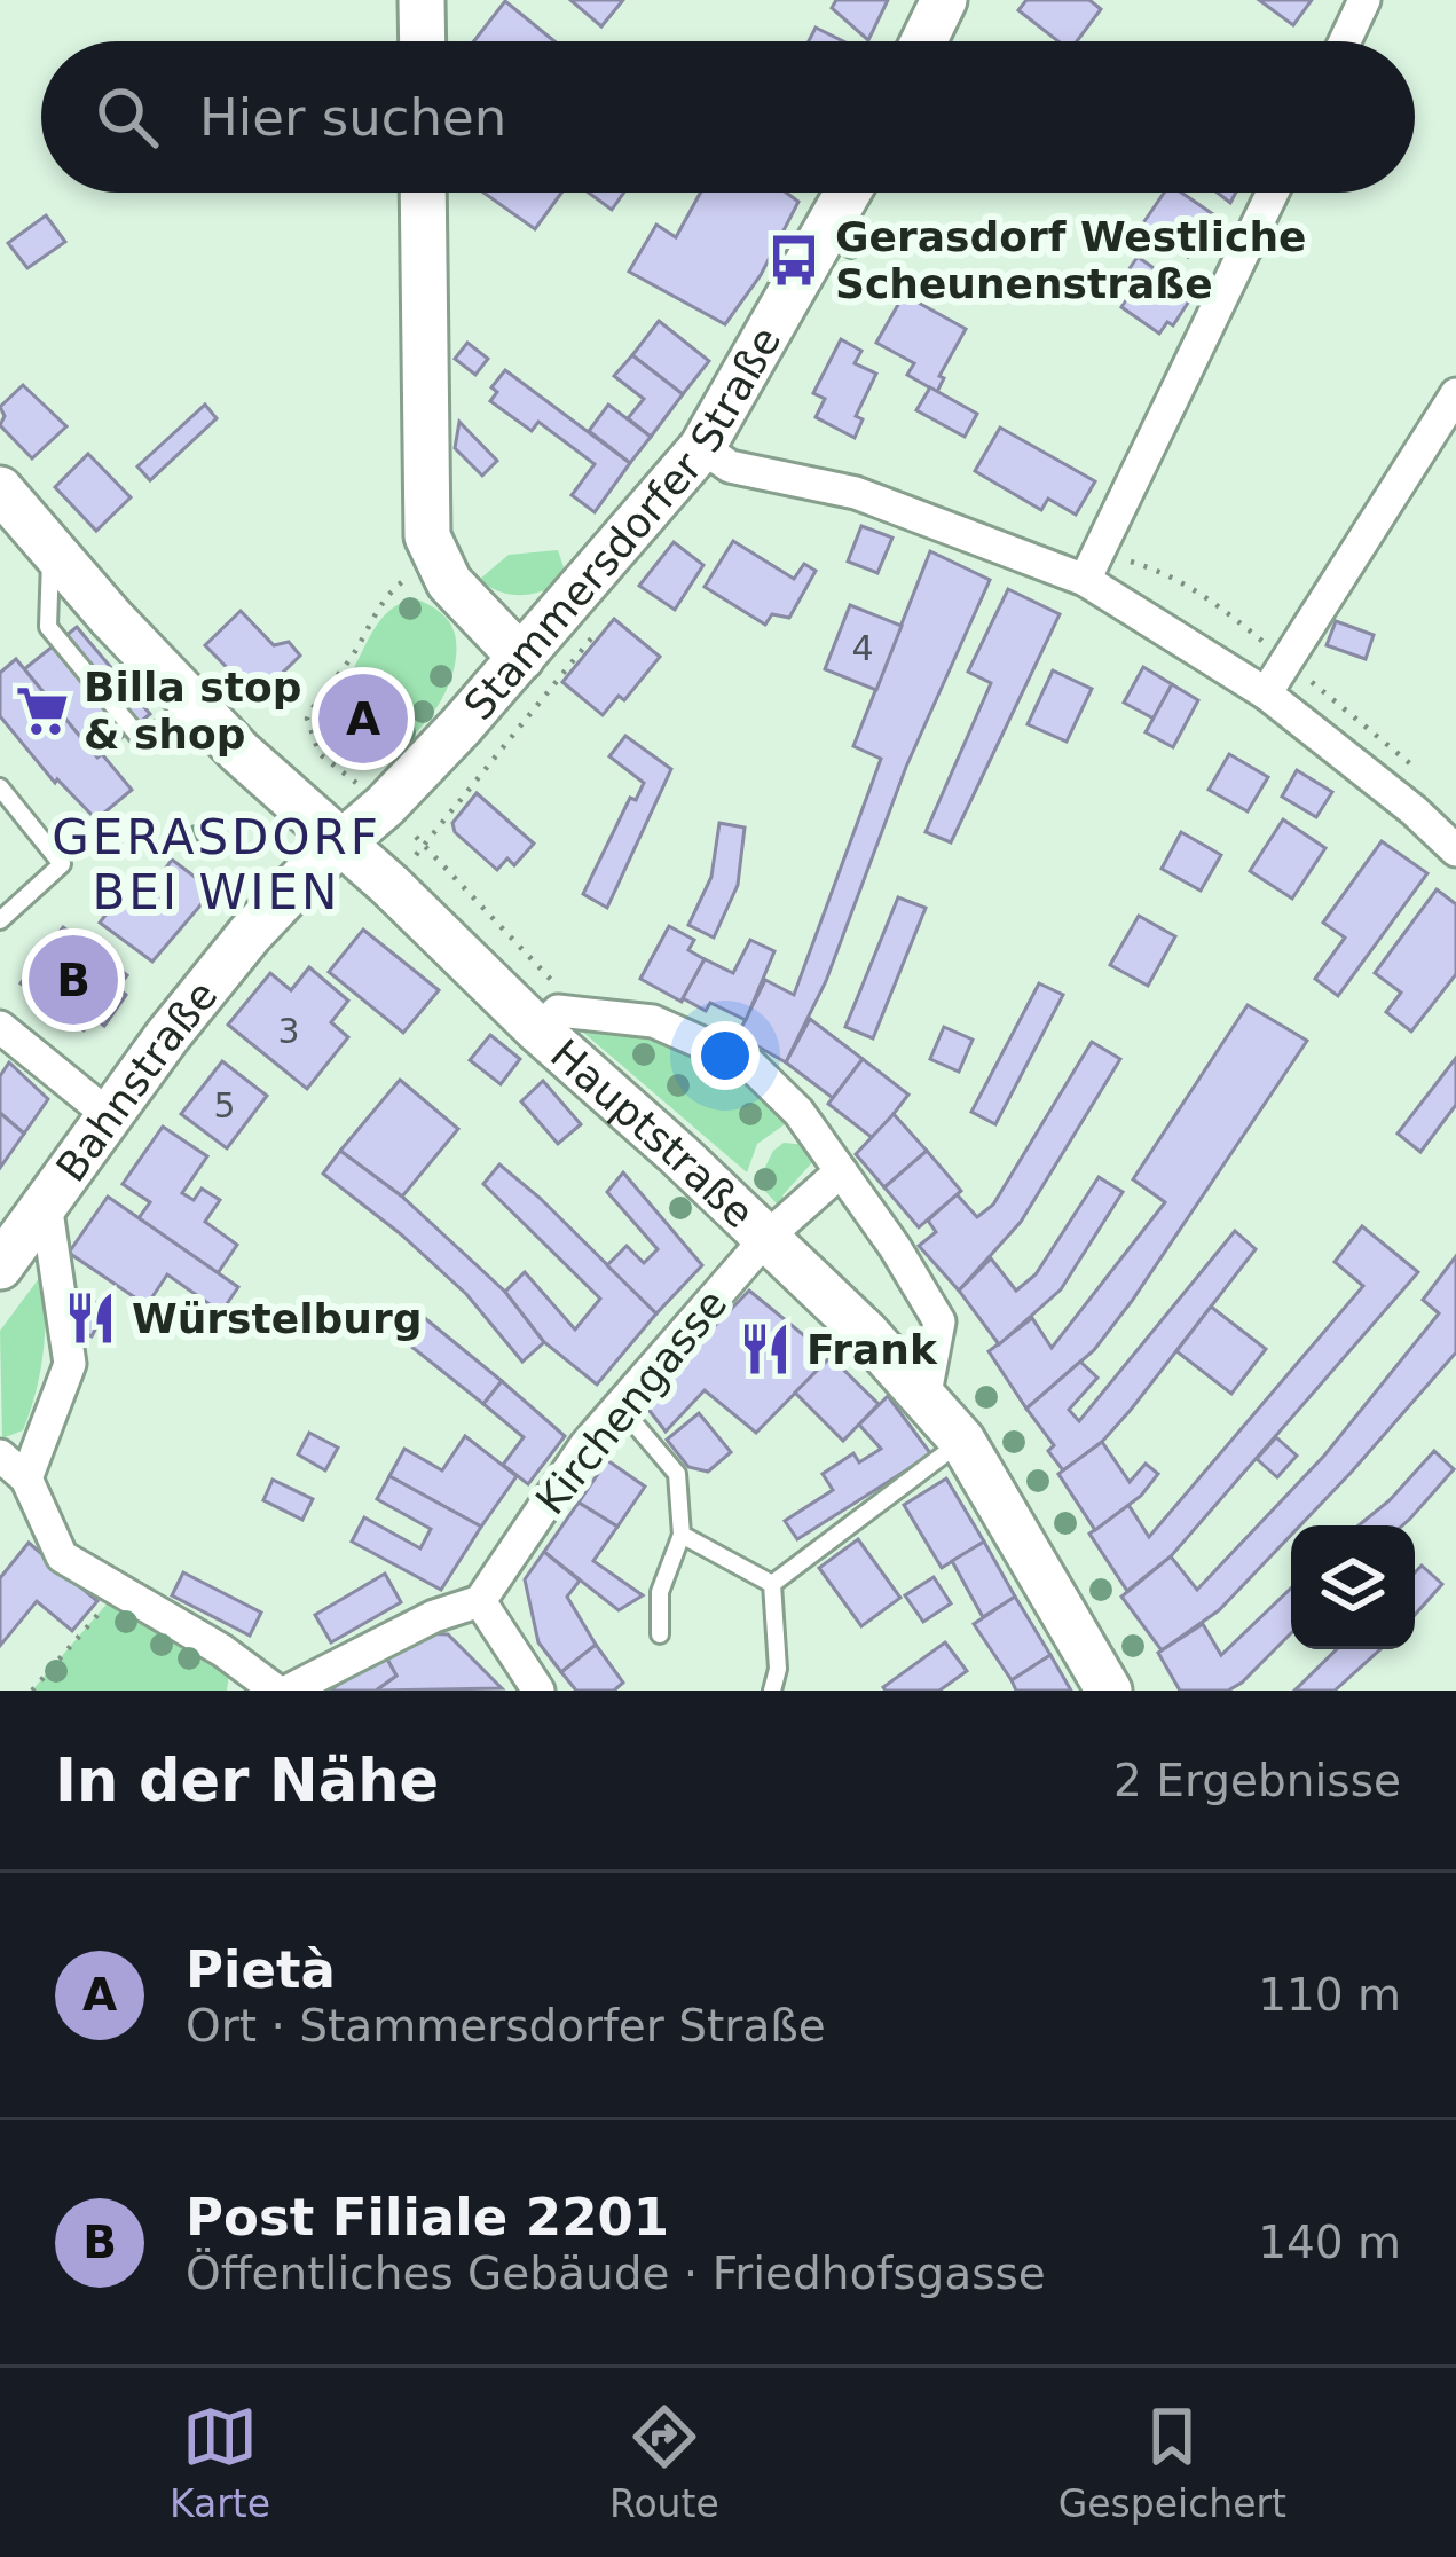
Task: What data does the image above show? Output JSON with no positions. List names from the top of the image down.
{
  "streets": {
    "main road": ["Stammersdorfer Straße", "Bahnstraße", "Hauptstraße"],
    "street": ["Kirchengasse"]
  },
  "crossings": [
    ["Stammersdorfer Straße", "Bahnstraße"],
    ["Stammersdorfer Straße", "Hauptstraße"],
    ["Bahnstraße", "Hauptstraße"],
    ["Hauptstraße", "Kirchengasse"]
  ],
  "districts": ["GERASDORF BEI WIEN"],
  "places": {
    "bus stop": ["Gerasdorf Westliche Scheunenstraße"],
    "supermarket": ["Billa stop & shop"],
    "restaurant": ["Würstelburg", "Frank"]
  },
  "house_numbers": ["4", "3", "5"],
  "page": {
    "search": "Hier suchen",
    "pins": ["A", "B"],
    "heading": ["In der Nähe", "2 Ergebnisse"],
    "list": [
      {
        "mark": "A",
        "name": "Pietà",
        "note": "Ort · Stammersdorfer Straße",
        "value": "110 m"
      },
      {
        "mark": "B",
        "name": "Post Filiale 2201",
        "note": "Öffentliches Gebäude · Friedhofsgasse",
        "value": "140 m"
      }
    ],
    "nav": ["Karte", "Route", "Gespeichert"]
  }
}
